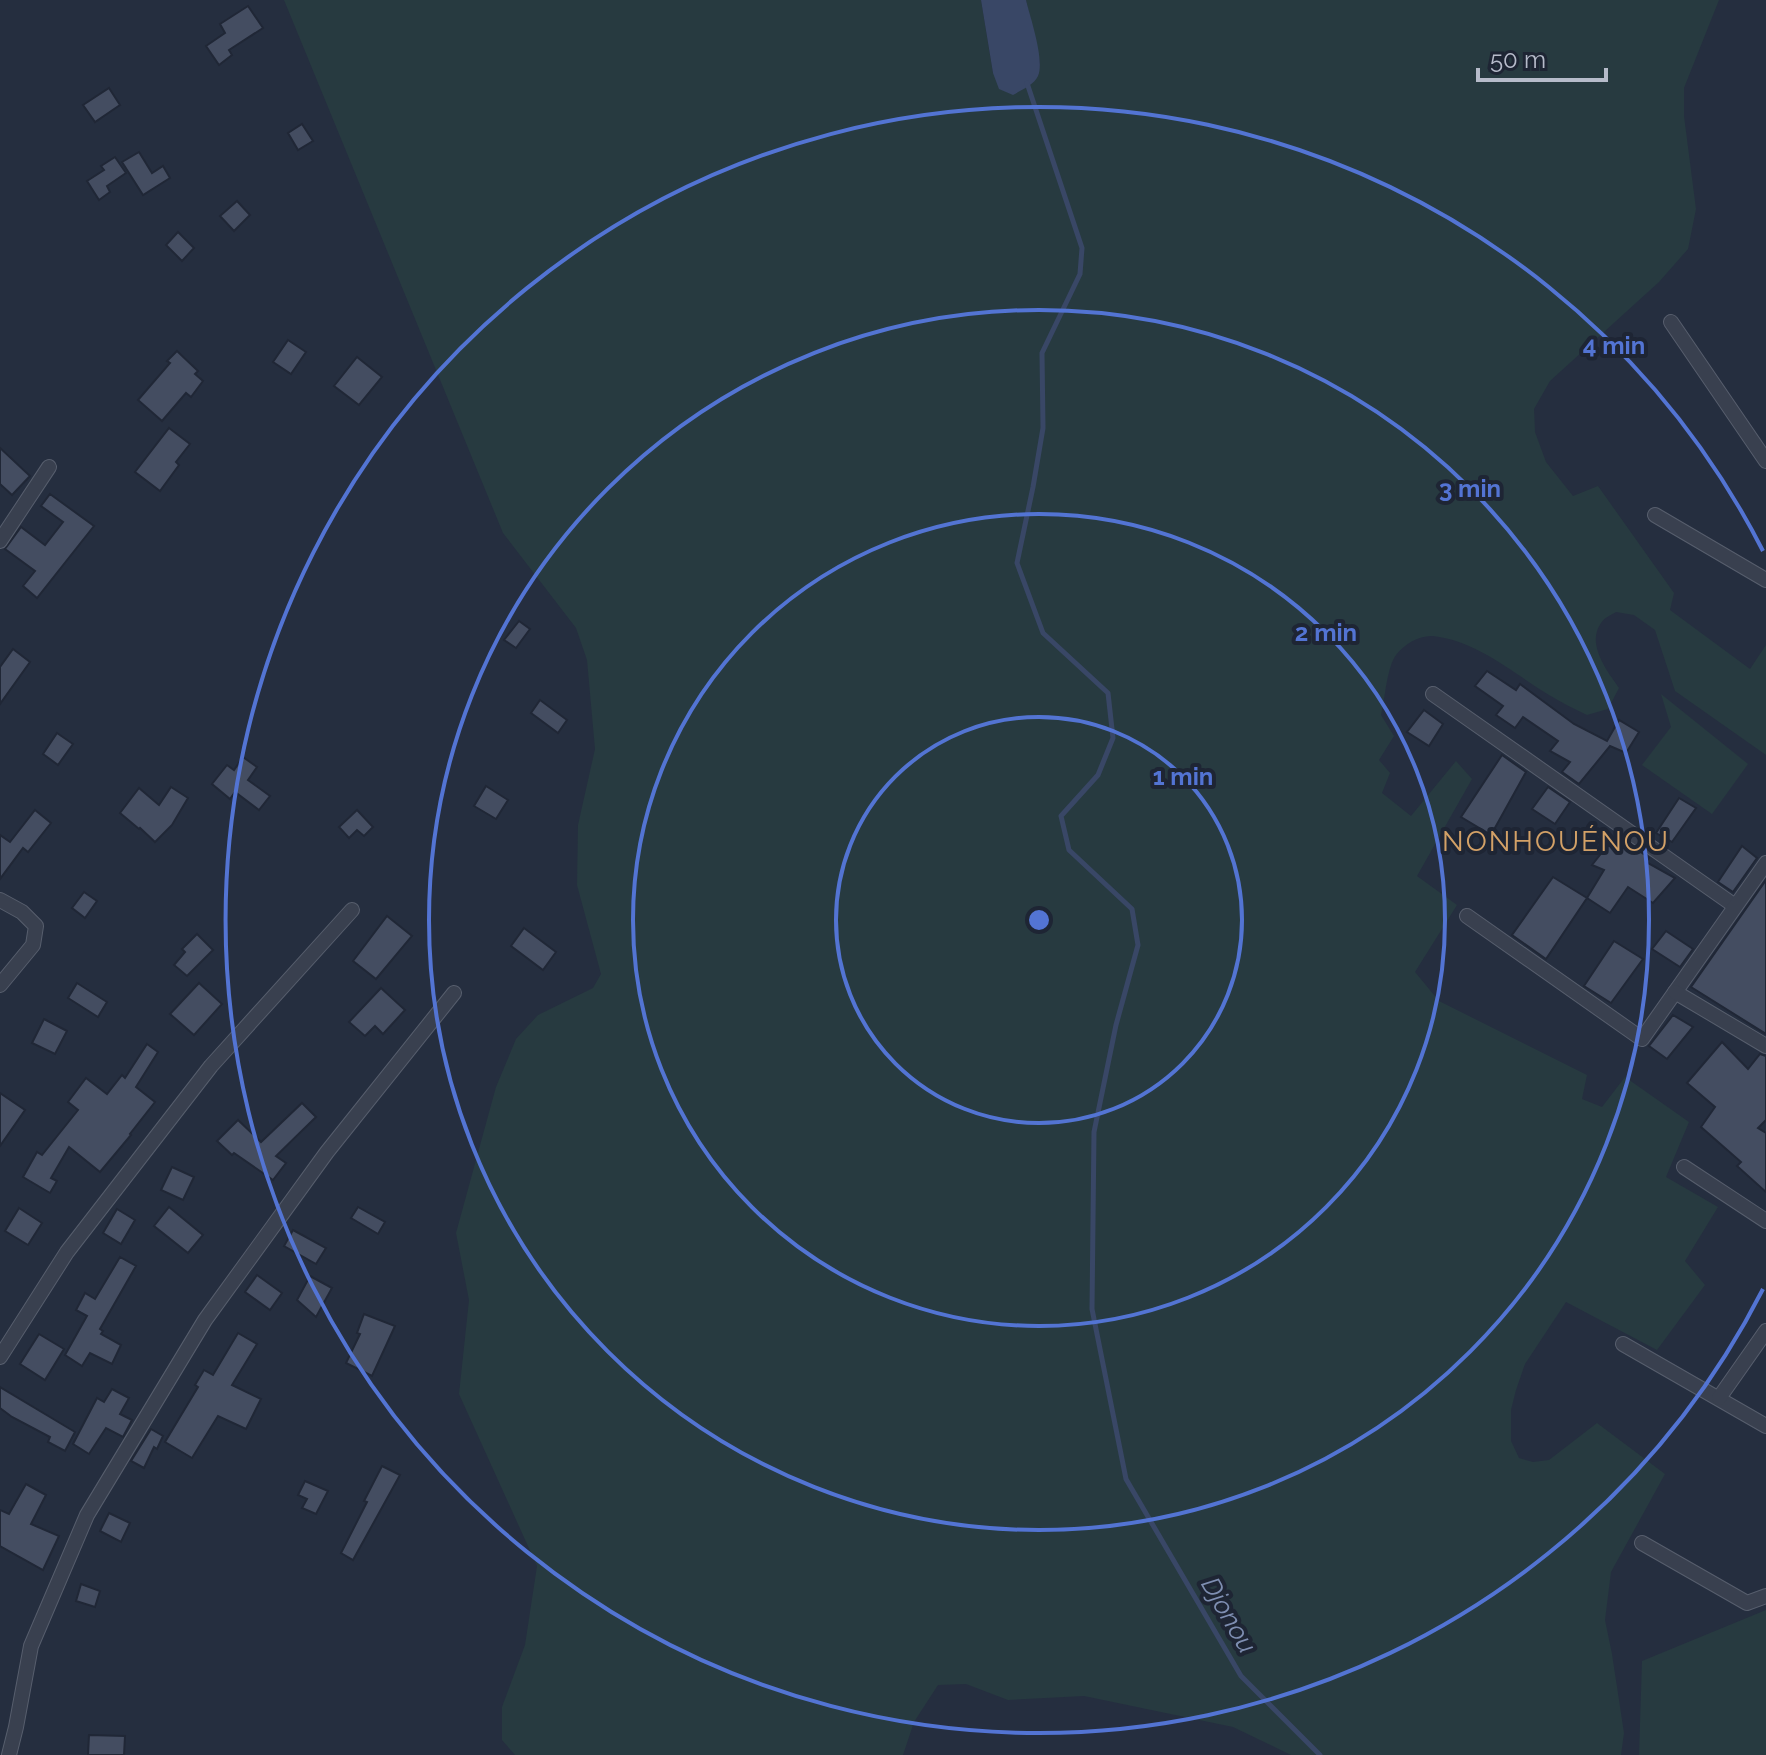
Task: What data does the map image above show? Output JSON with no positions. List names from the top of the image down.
{
  "districts": ["NONHOUÉNOU"],
  "water": ["Djonou"],
  "scale_bar": "50 m",
  "rings": [
    "4 min",
    "3 min",
    "2 min",
    "1 min"
  ]
}
